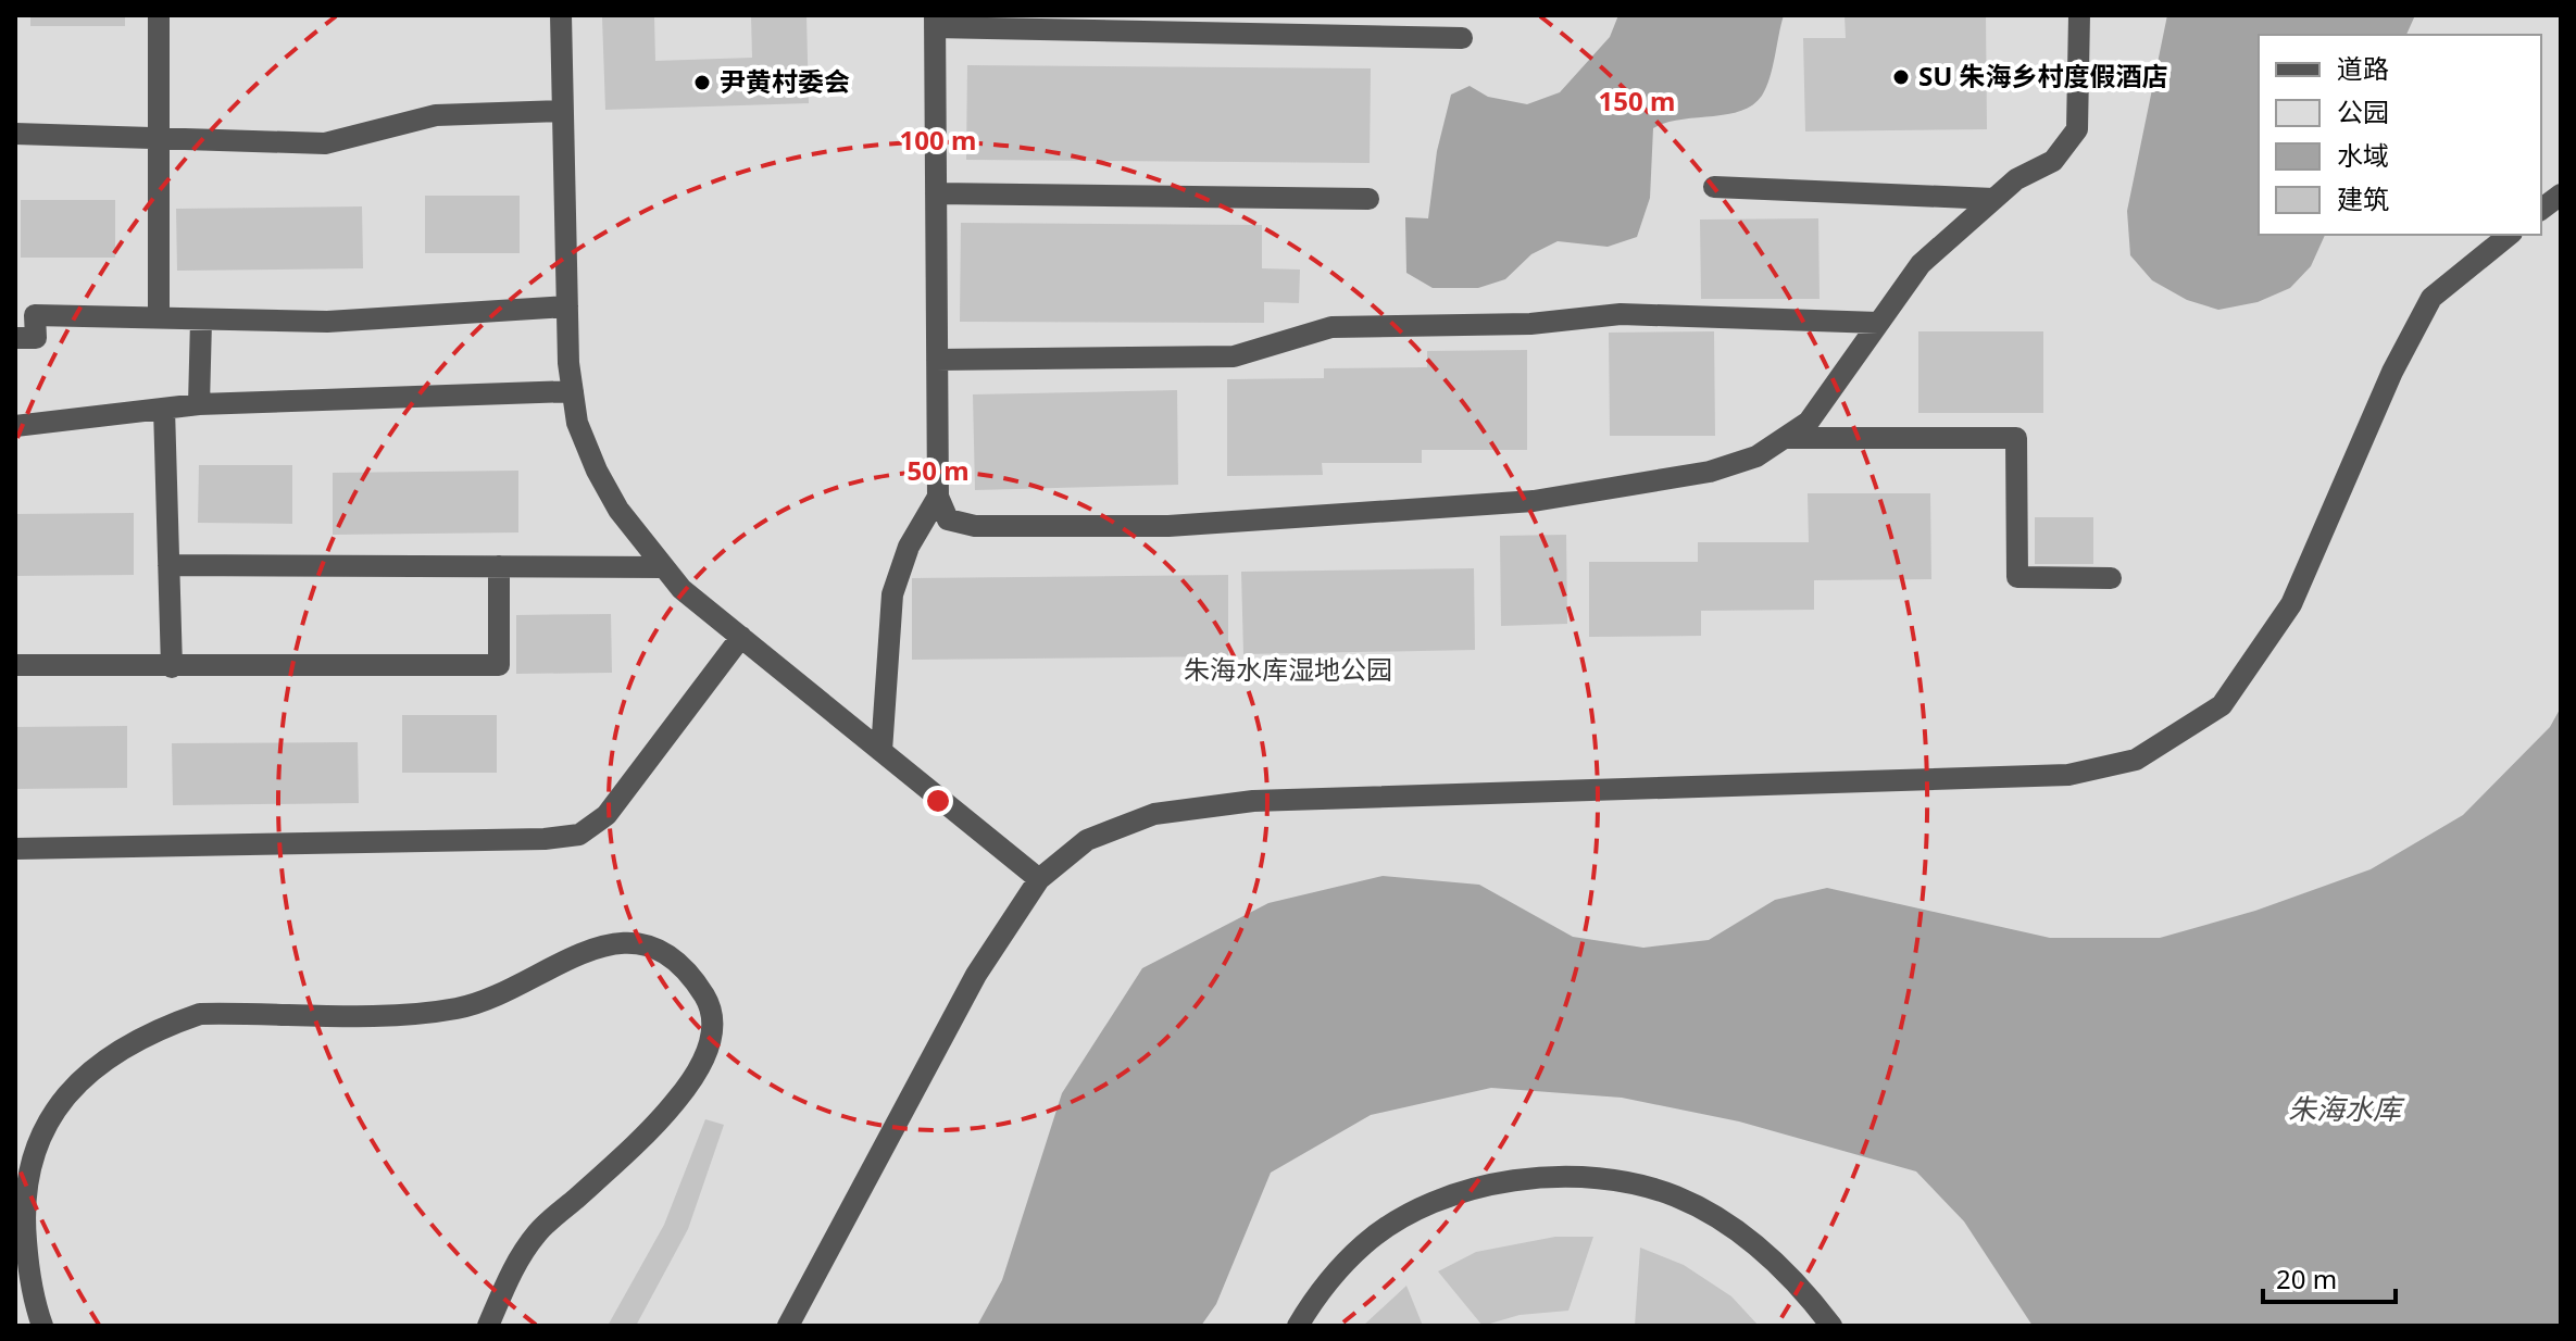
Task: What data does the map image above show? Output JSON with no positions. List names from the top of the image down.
{
  "water": ["朱海水库"],
  "parks": ["朱海水库湿地公园"],
  "places": ["SU 朱海乡村度假酒店", "尹黄村委会"],
  "legend": [
    "道路",
    "公园",
    "水域",
    "建筑"
  ],
  "scale_bar": "20 m",
  "rings": ["150 m", "100 m", "50 m"]
}
